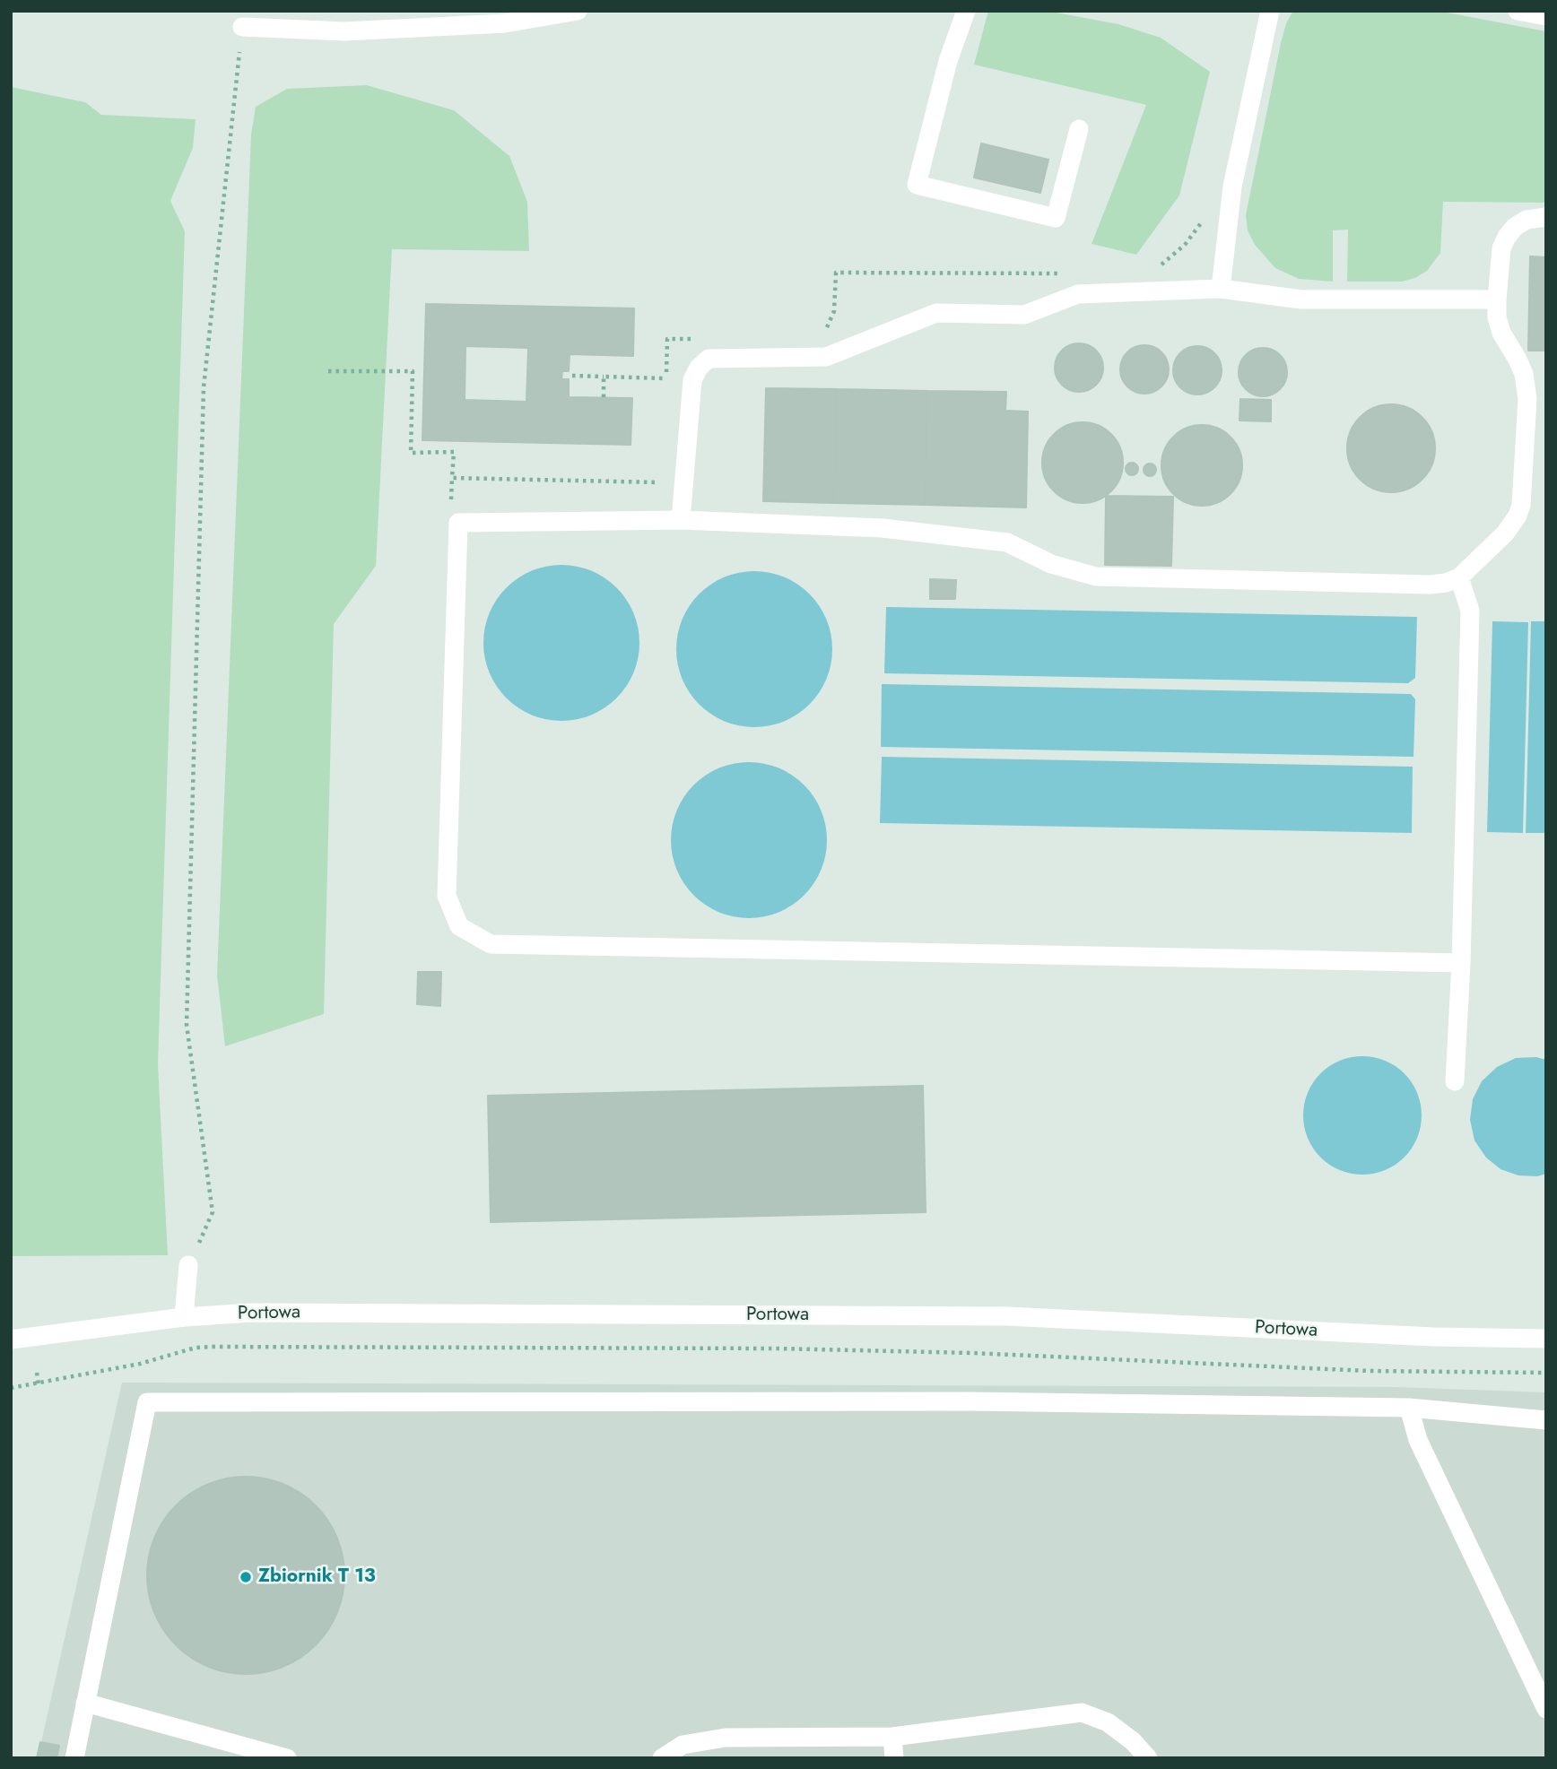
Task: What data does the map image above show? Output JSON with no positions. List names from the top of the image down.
{
  "streets": {
    "street": ["Portowa"]
  },
  "places": ["Zbiornik T 13"]
}
